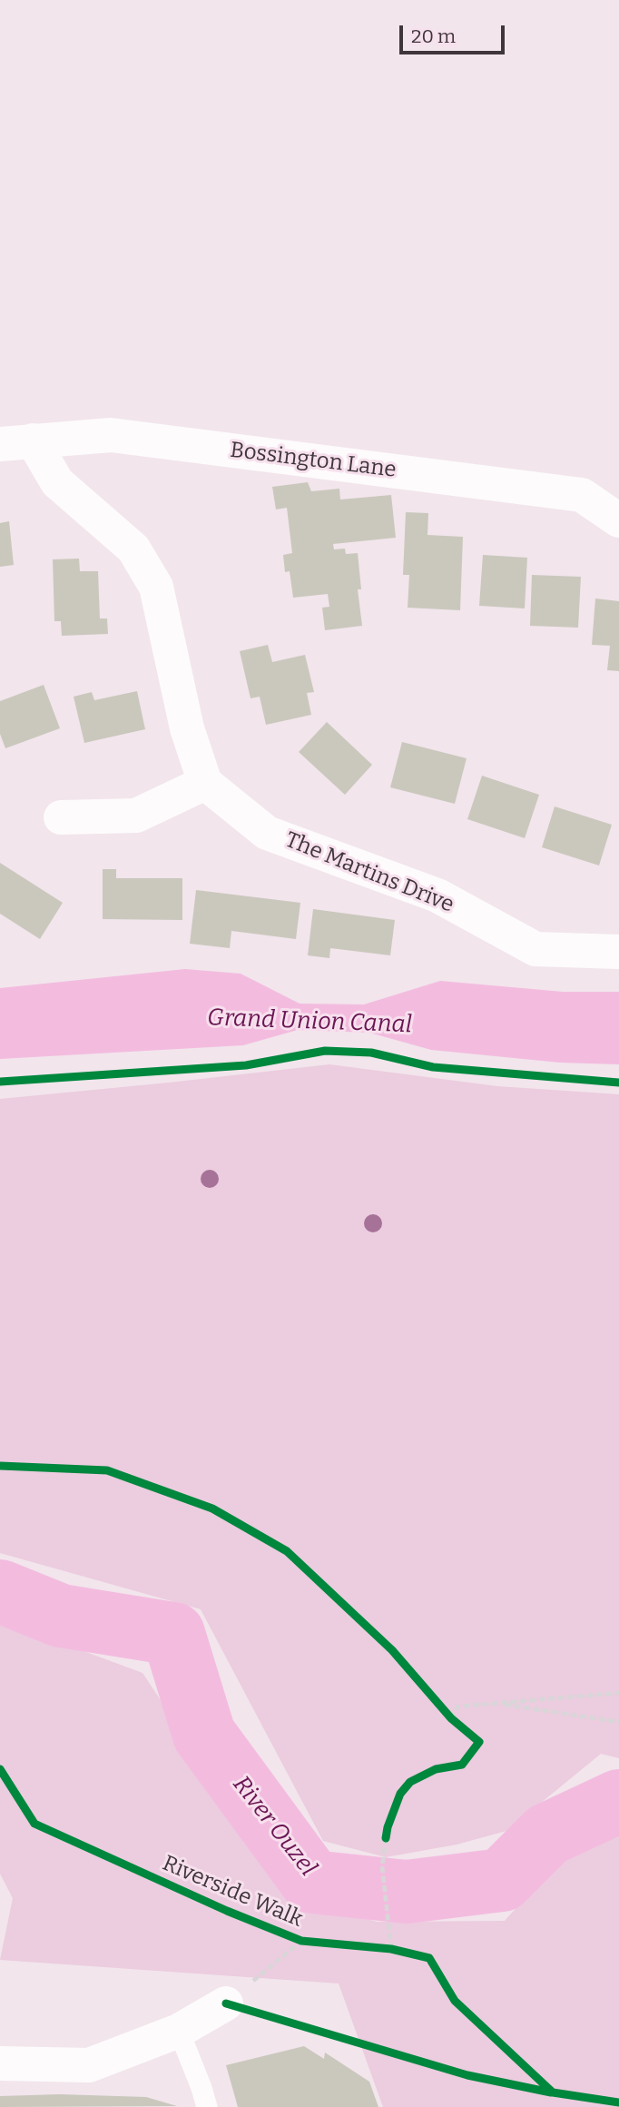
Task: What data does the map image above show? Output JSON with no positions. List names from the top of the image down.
{
  "streets": {
    "street": ["Bossington Lane", "The Martins Drive"],
    "cycle path": ["Riverside Walk"]
  },
  "water": ["Grand Union Canal", "River Ouzel"],
  "scale_bar": "20 m"
}
